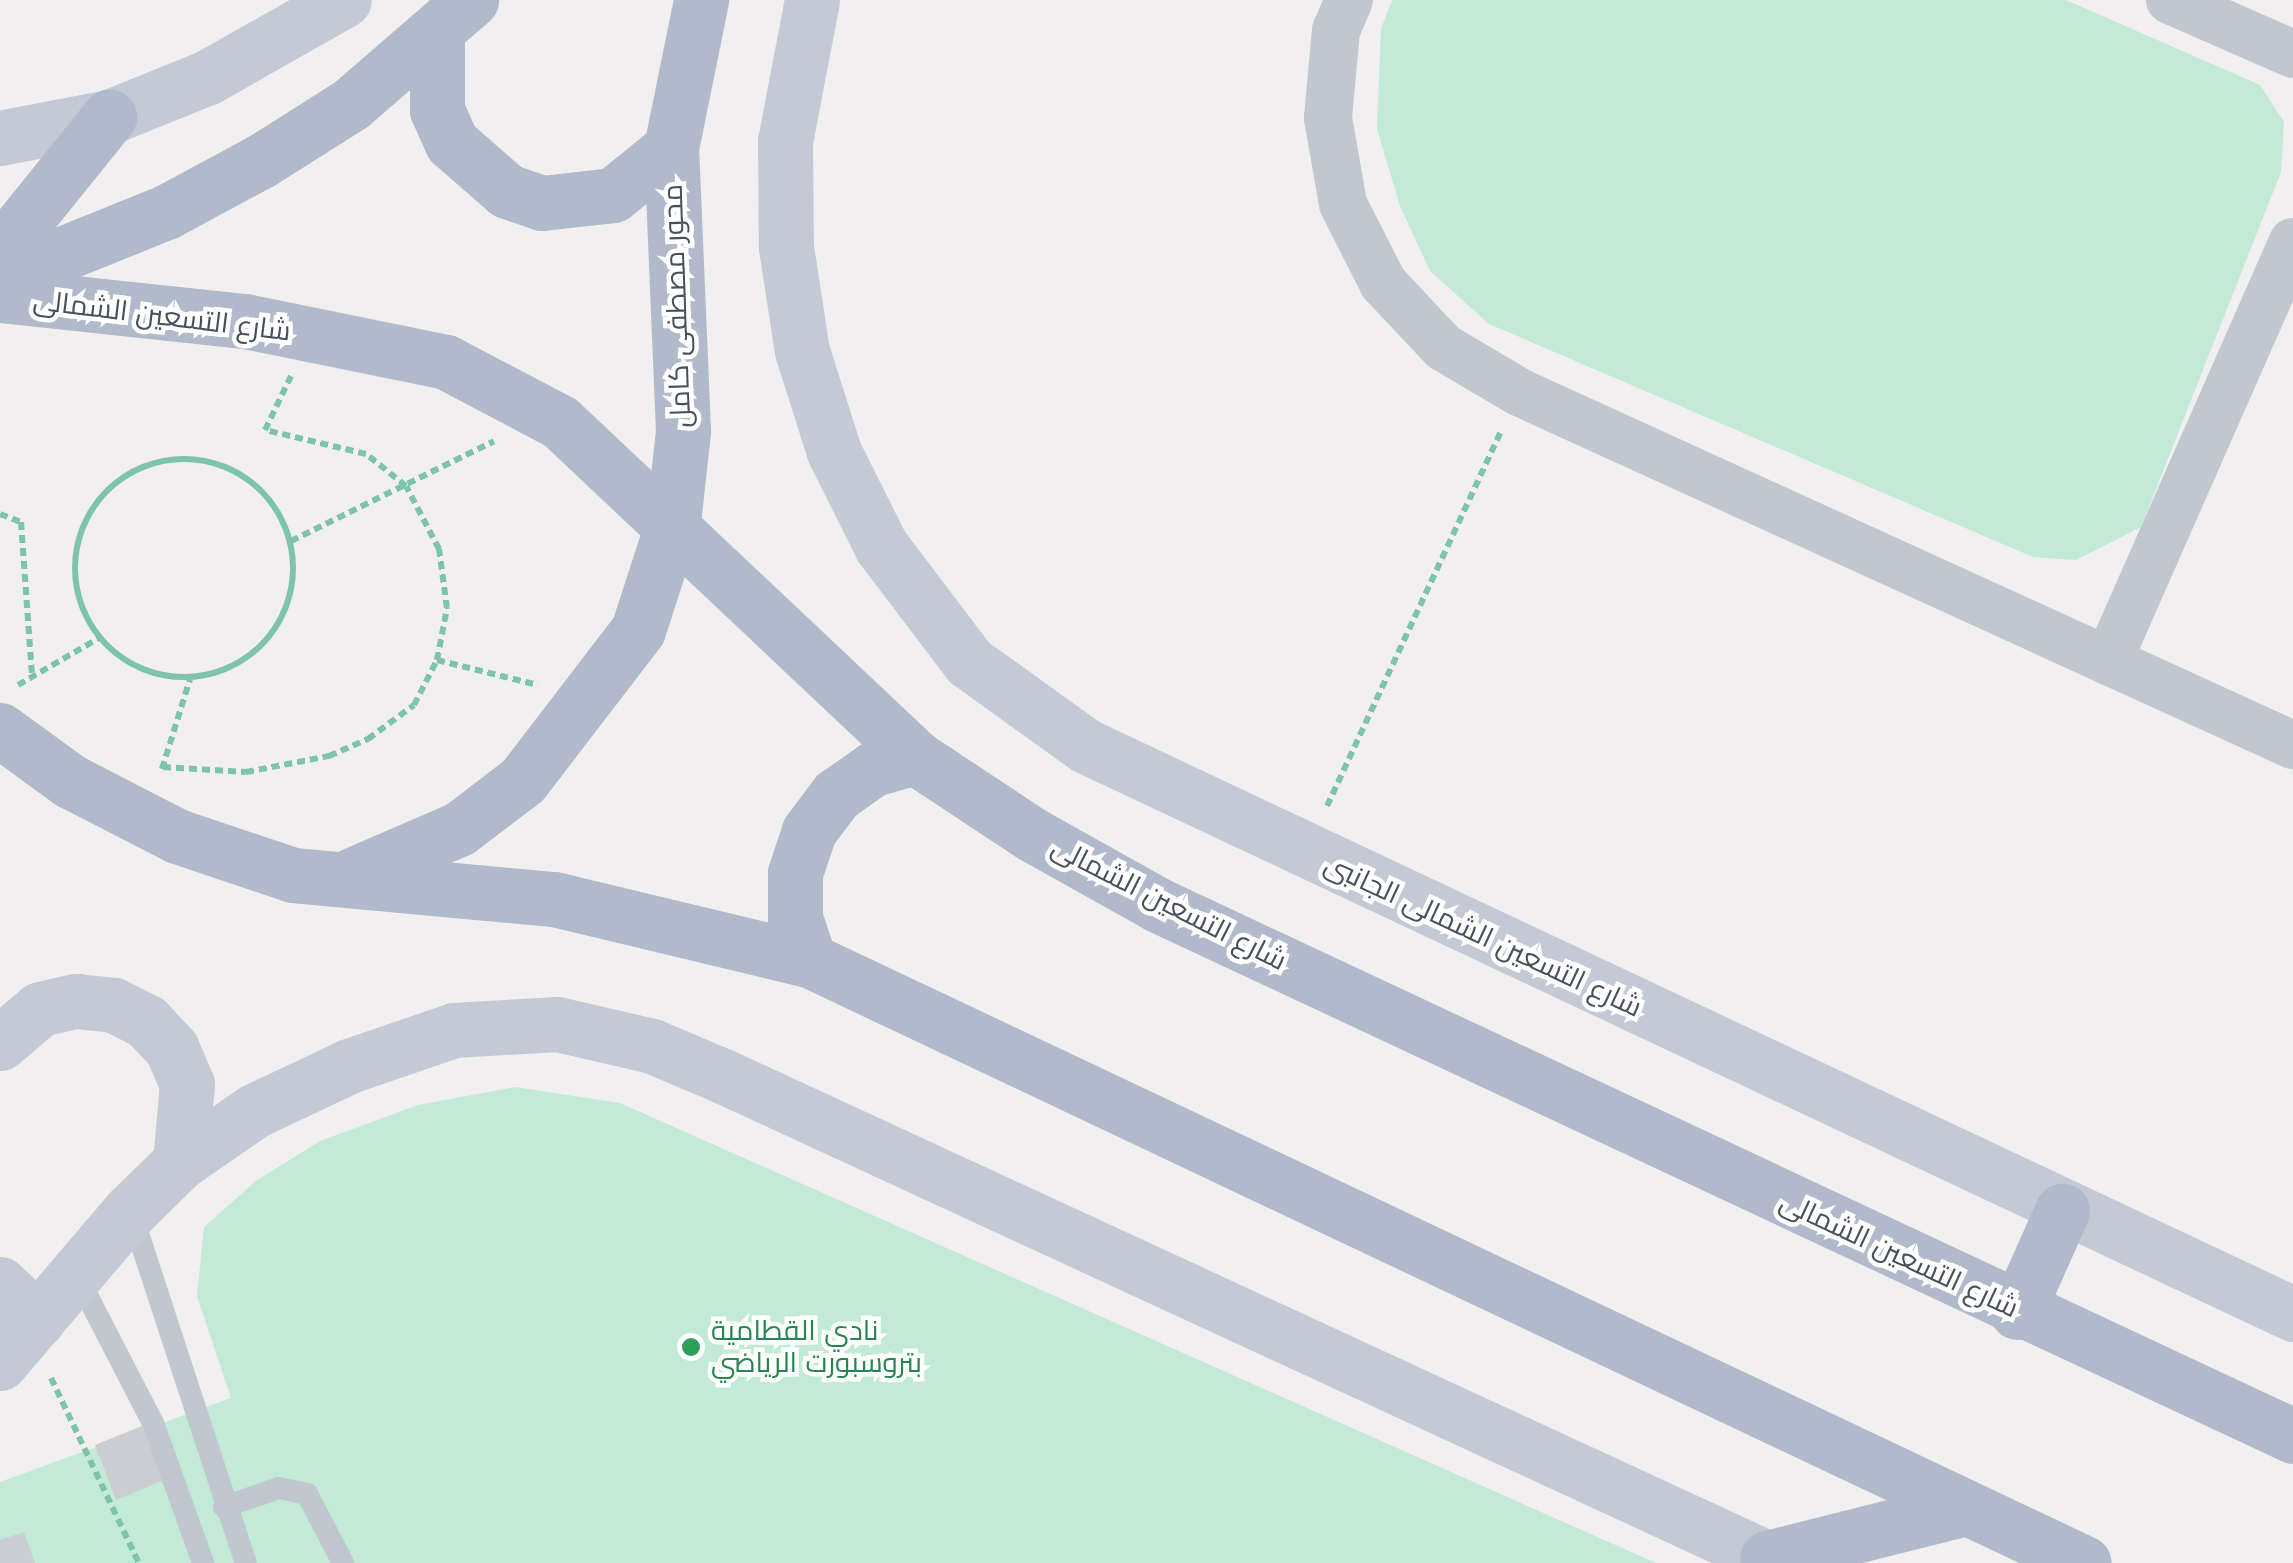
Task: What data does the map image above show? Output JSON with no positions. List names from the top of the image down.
{
  "streets": {
    "main road": ["محور مصطفى كامل", "شارع التسعين الشمالى"],
    "street": ["شارع التسعين الشمالى الجانبى"]
  },
  "crossings": [
    ["محور مصطفى كامل", "شارع التسعين الشمالى"]
  ],
  "places": ["نادي القطامية بتروسبورت الرياضي"]
}
